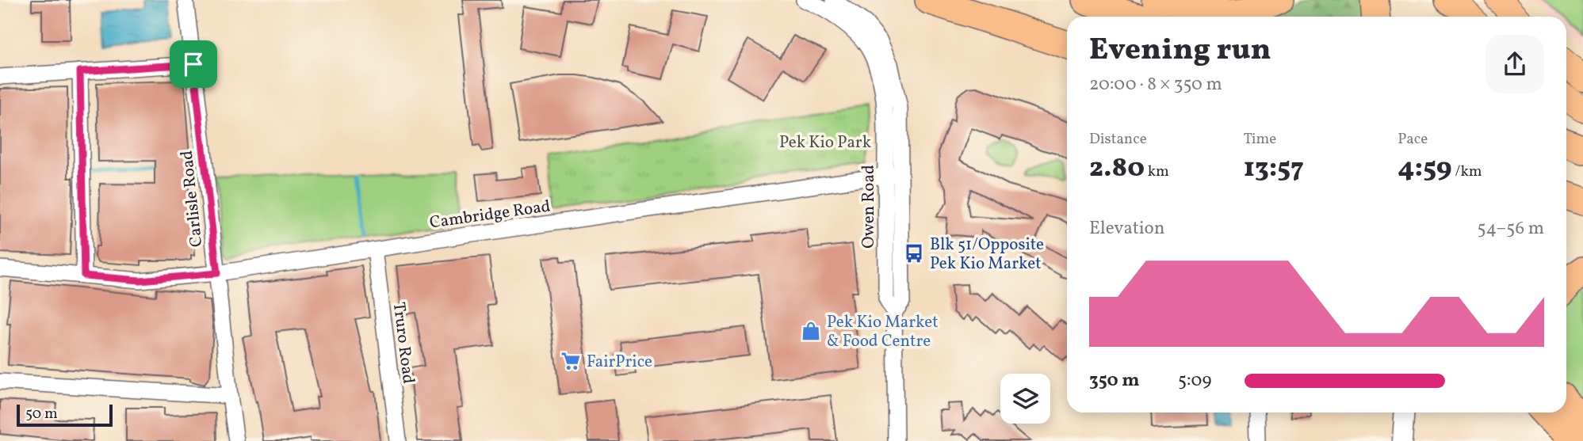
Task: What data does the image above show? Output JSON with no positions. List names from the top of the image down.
{
  "streets": {
    "street": [
      "Carlisle Road",
      "Owen Road",
      "Cambridge Road",
      "Truro Road"
    ]
  },
  "crossings": [
    ["Carlisle Road", "Cambridge Road"],
    ["Owen Road", "Cambridge Road"],
    ["Cambridge Road", "Truro Road"]
  ],
  "parks": ["Pek Kio Park"],
  "places": {
    "bus stop": ["Blk 51/Opposite Pek Kio Market"],
    "shop": ["Pek Kio Market & Food Centre"],
    "supermarket": ["FairPrice"]
  },
  "scale_bar": "50 m",
  "page": {
    "heading": ["Evening run", "20:00 · 8 × 350 m"],
    "stats": [
      ["Distance", "2.80 km"],
      ["Time", "13:57"],
      ["Pace", "4:59 /km"]
    ],
    "chart": ["Elevation", "54–56 m"],
    "list": [
      {
        "name": "350 m",
        "note": "5:09"
      }
    ],
    "scale": "50 m"
  }
}
